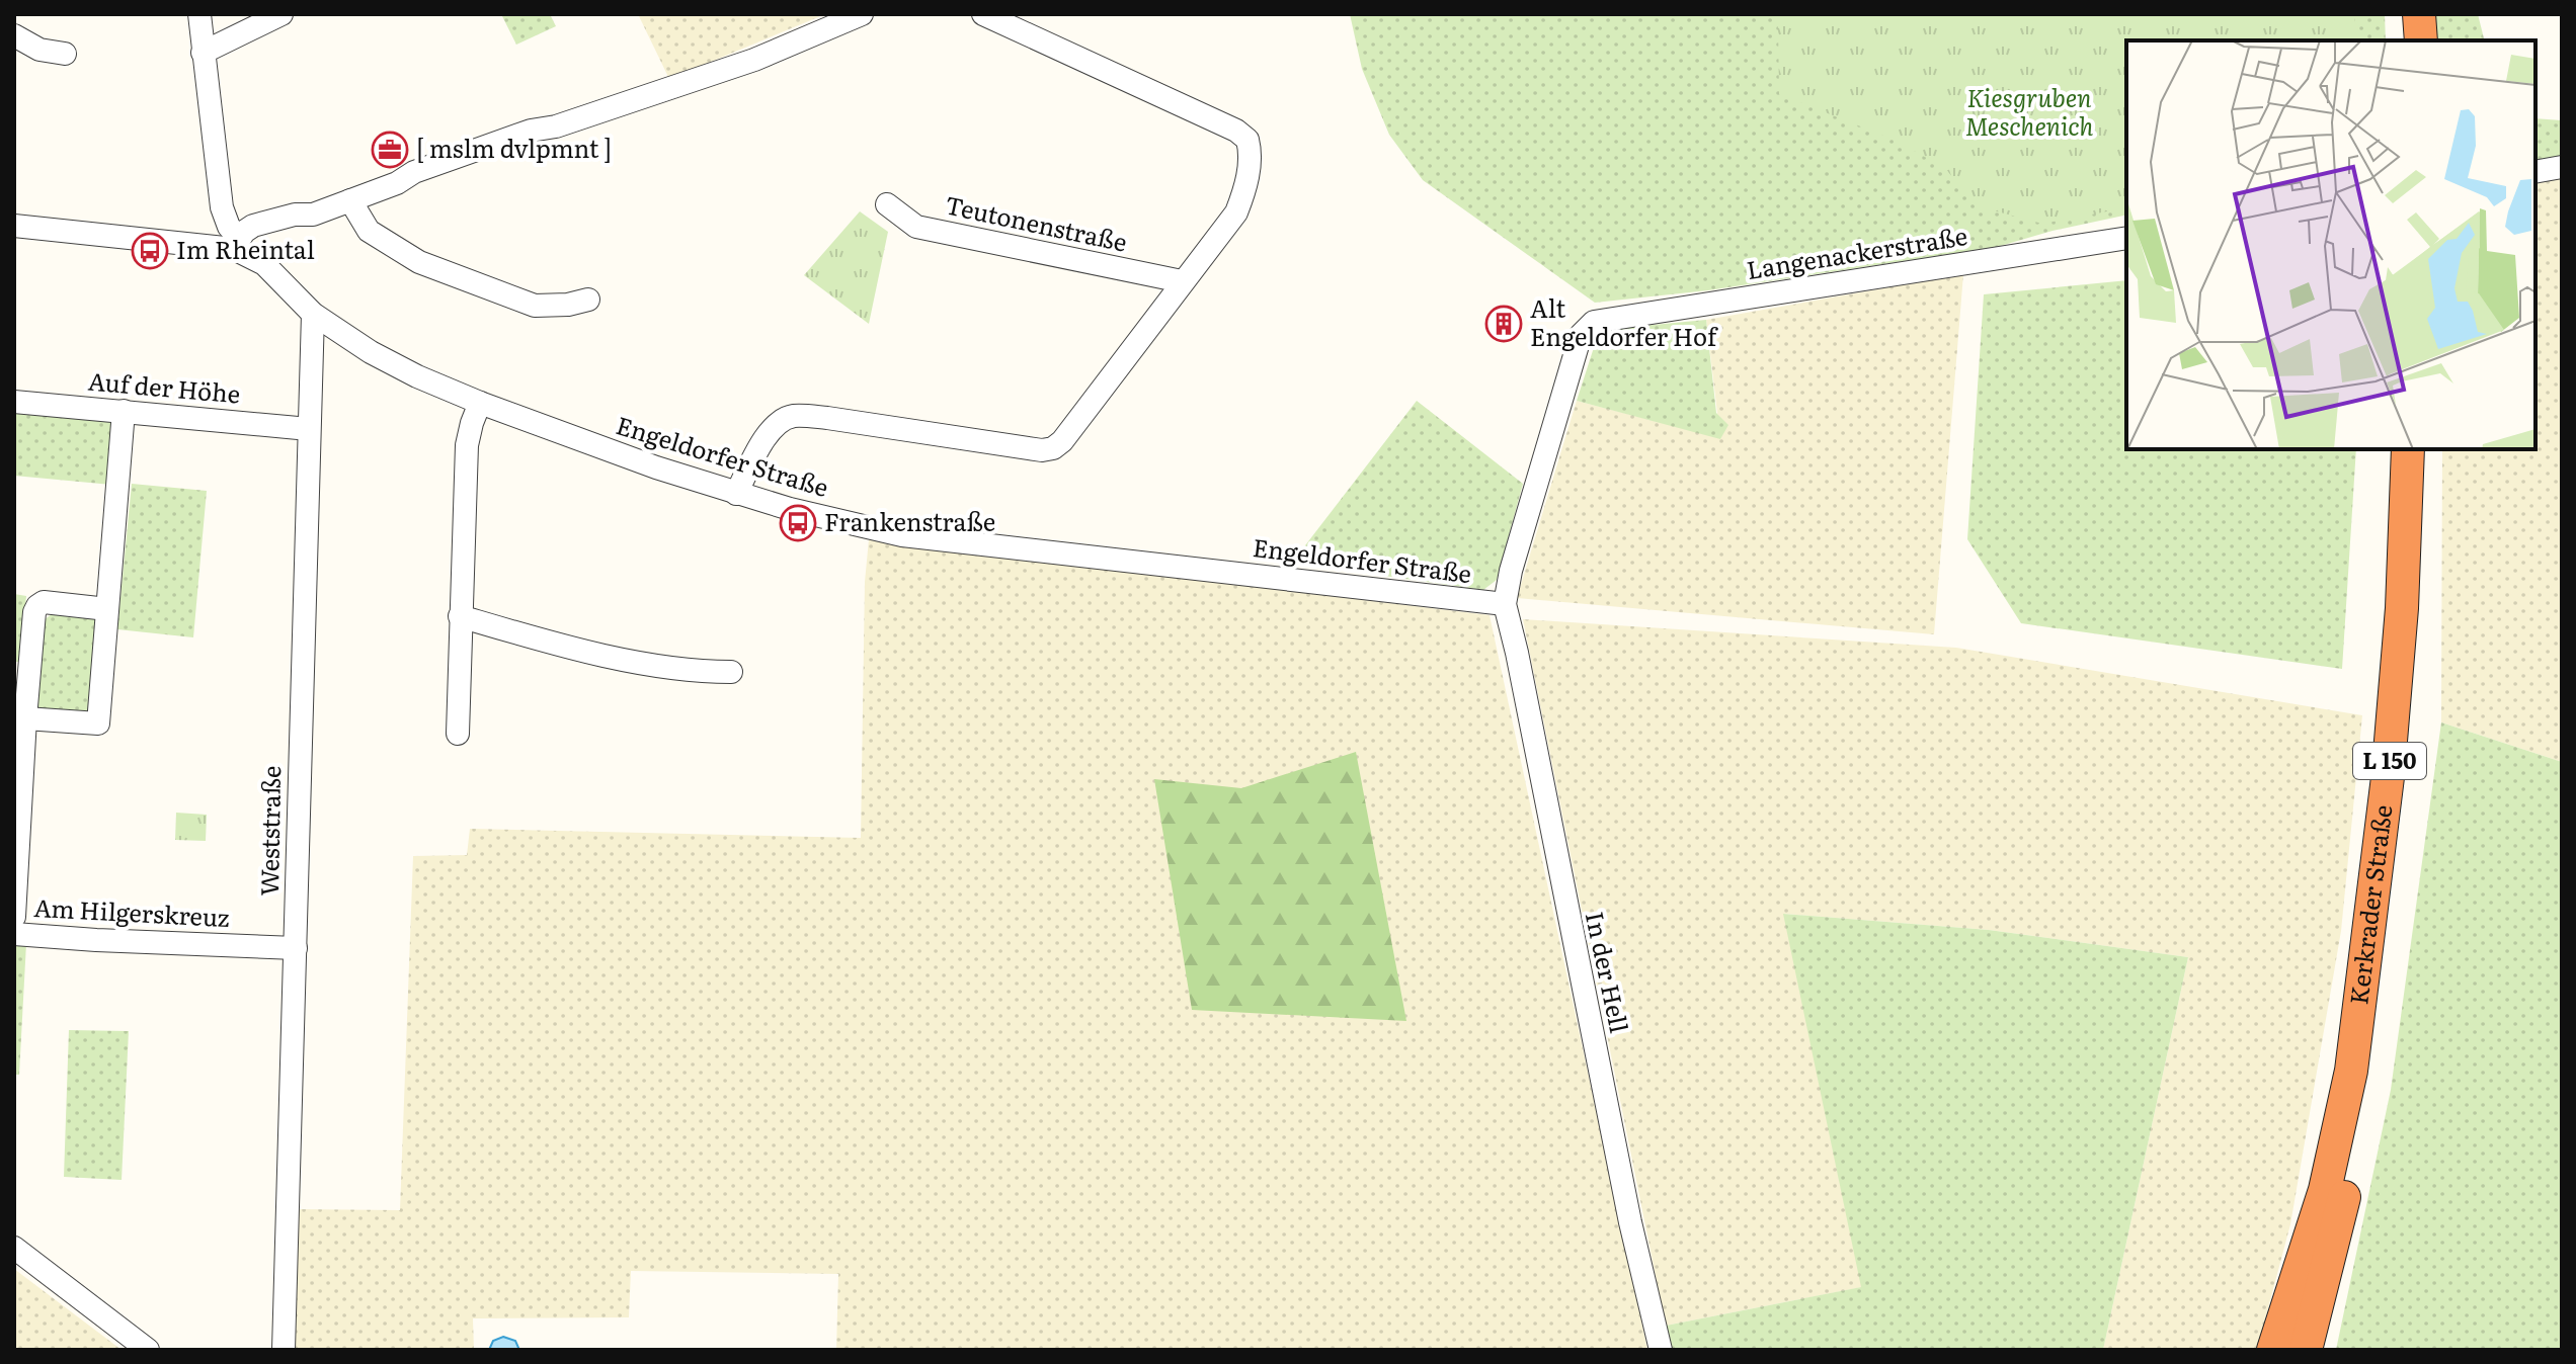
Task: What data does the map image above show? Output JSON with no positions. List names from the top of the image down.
{
  "streets": {
    "highway": ["L 150", "Kerkrader Straße"],
    "street": [
      "Teutonenstraße",
      "Langenackerstraße",
      "Auf der Höhe",
      "Engeldorfer Straße",
      "Weststraße",
      "Am Hilgerskreuz",
      "In der Hell"
    ]
  },
  "crossings": [
    ["Langenackerstraße", "Engeldorfer Straße"],
    ["Langenackerstraße", "In der Hell"],
    ["Auf der Höhe", "Weststraße"],
    ["Engeldorfer Straße", "Weststraße"],
    ["Engeldorfer Straße", "In der Hell"],
    ["Weststraße", "Am Hilgerskreuz"]
  ],
  "parks": ["Kiesgruben Meschenich"],
  "places": {
    "office": ["[ mslm dvlpmnt ]"],
    "bus stop": ["Im Rheintal", "Frankenstraße"],
    "building": ["Alt Engeldorfer Hof"]
  }
}
